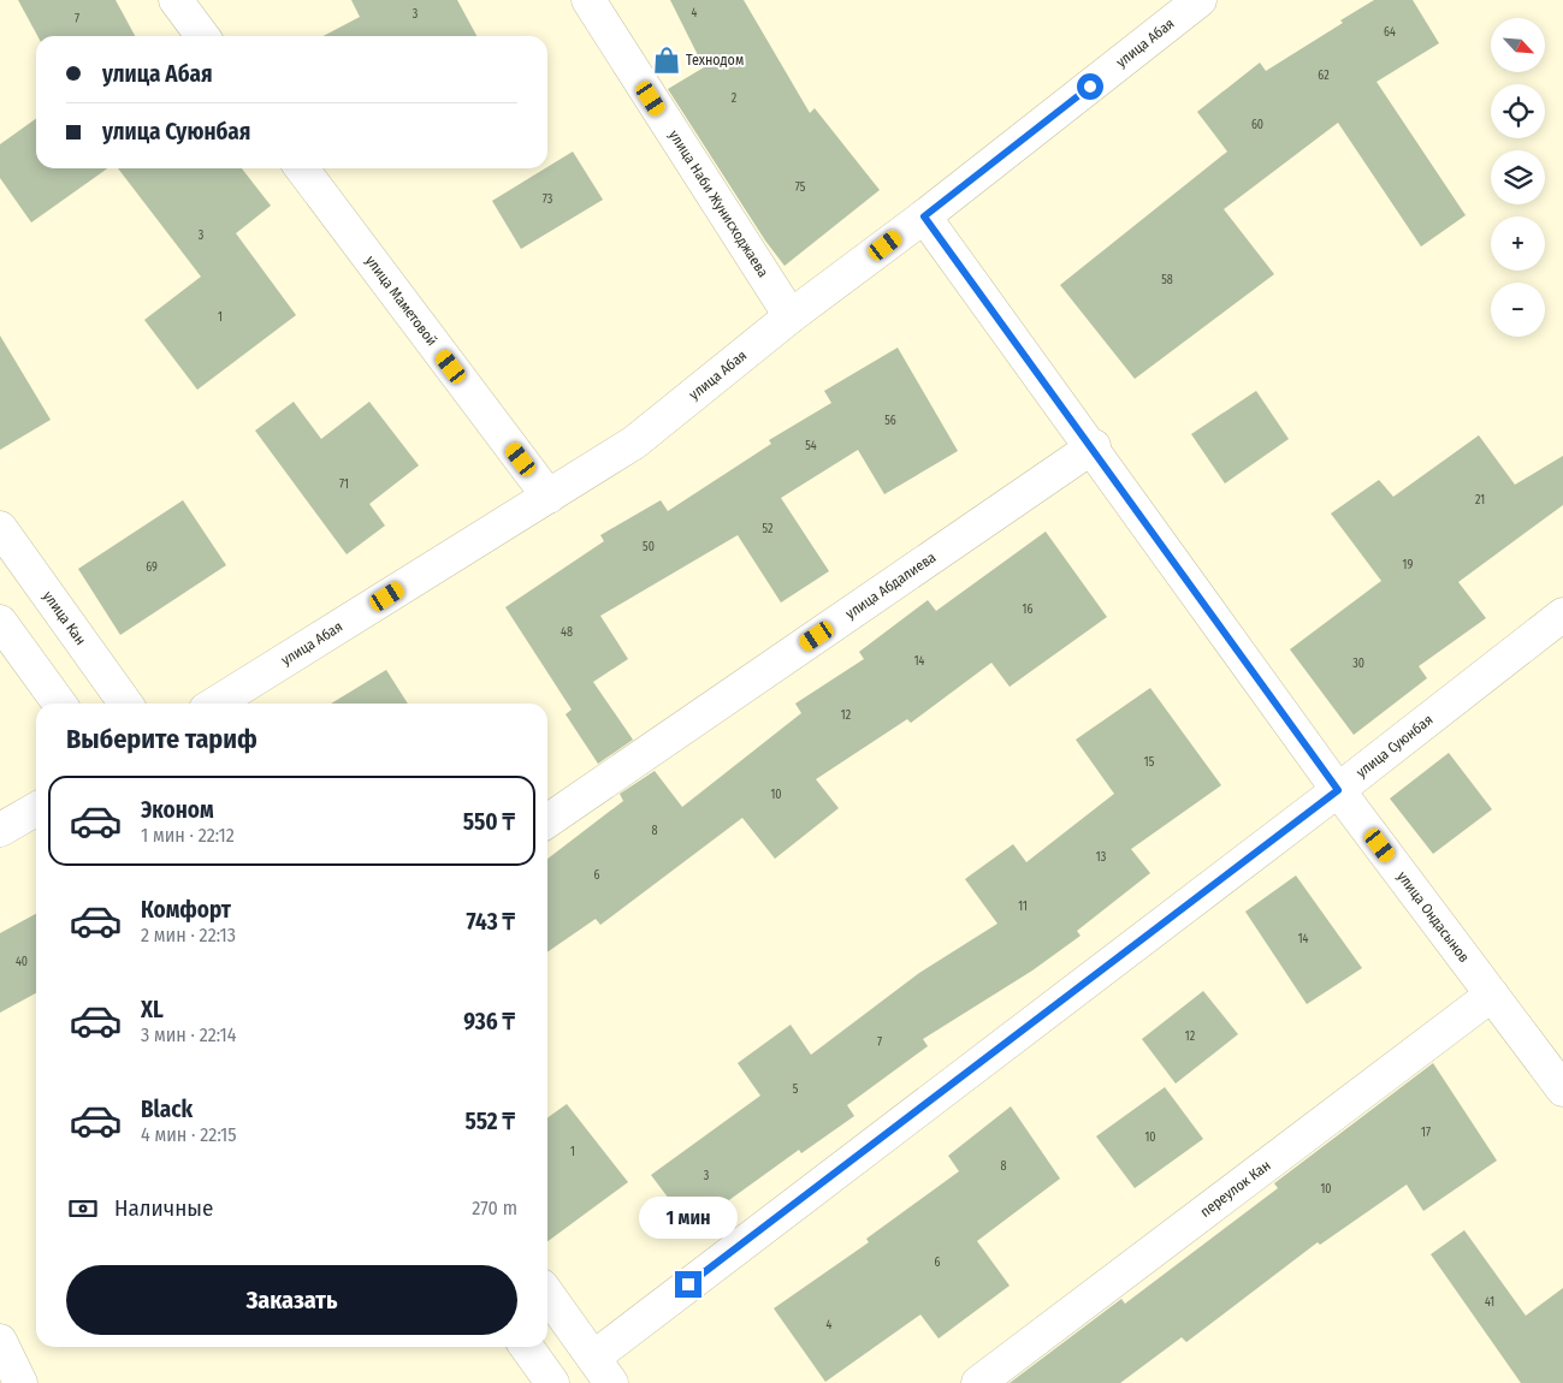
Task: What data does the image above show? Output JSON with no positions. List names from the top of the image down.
{
  "streets": {
    "street": [
      "улица Абая",
      "улица Наби Жунисходжаева",
      "улица Маметовой",
      "улица Абдалиева",
      "улица Кан",
      "улица Суюнбая",
      "улица Ондасынов",
      "переулок Кан"
    ]
  },
  "crossings": [
    ["улица Абая", "улица Наби Жунисходжаева"],
    ["улица Абая", "улица Маметовой"],
    ["улица Абая", "улица Ондасынов"],
    ["улица Абдалиева", "улица Ондасынов"],
    ["улица Суюнбая", "улица Ондасынов"],
    ["улица Ондасынов", "переулок Кан"]
  ],
  "places": {
    "shop": ["Технодом"]
  },
  "house_numbers": [
    "4",
    "3",
    "7",
    "64",
    "62",
    "2",
    "60",
    "75",
    "73",
    "3",
    "58",
    "1",
    "56",
    "54",
    "71",
    "21",
    "52",
    "50",
    "19",
    "69",
    "16",
    "48",
    "14",
    "30",
    "12",
    "15",
    "10",
    "8",
    "13",
    "6",
    "11",
    "14",
    "40",
    "12",
    "7",
    "5",
    "17",
    "10",
    "1",
    "8",
    "3",
    "10",
    "6",
    "41",
    "4"
  ],
  "north": "bottom right",
  "page": {
    "map_buttons": ["+", "−"],
    "banner": ["улица Абая", "улица Суюнбая"],
    "heading": "Выберите тариф",
    "list": [
      {
        "name": "Эконом",
        "note": "1 мин · 22:12",
        "value": "550 ₸"
      },
      {
        "name": "Комфорт",
        "note": "2 мин · 22:13",
        "value": "743 ₸"
      },
      {
        "name": "XL",
        "note": "3 мин · 22:14",
        "value": "936 ₸"
      },
      {
        "name": "Black",
        "note": "4 мин · 22:15",
        "value": "552 ₸"
      }
    ],
    "pay": ["Наличные", "270 m"],
    "bubble": "1 мин",
    "buttons": "Заказать"
  }
}
